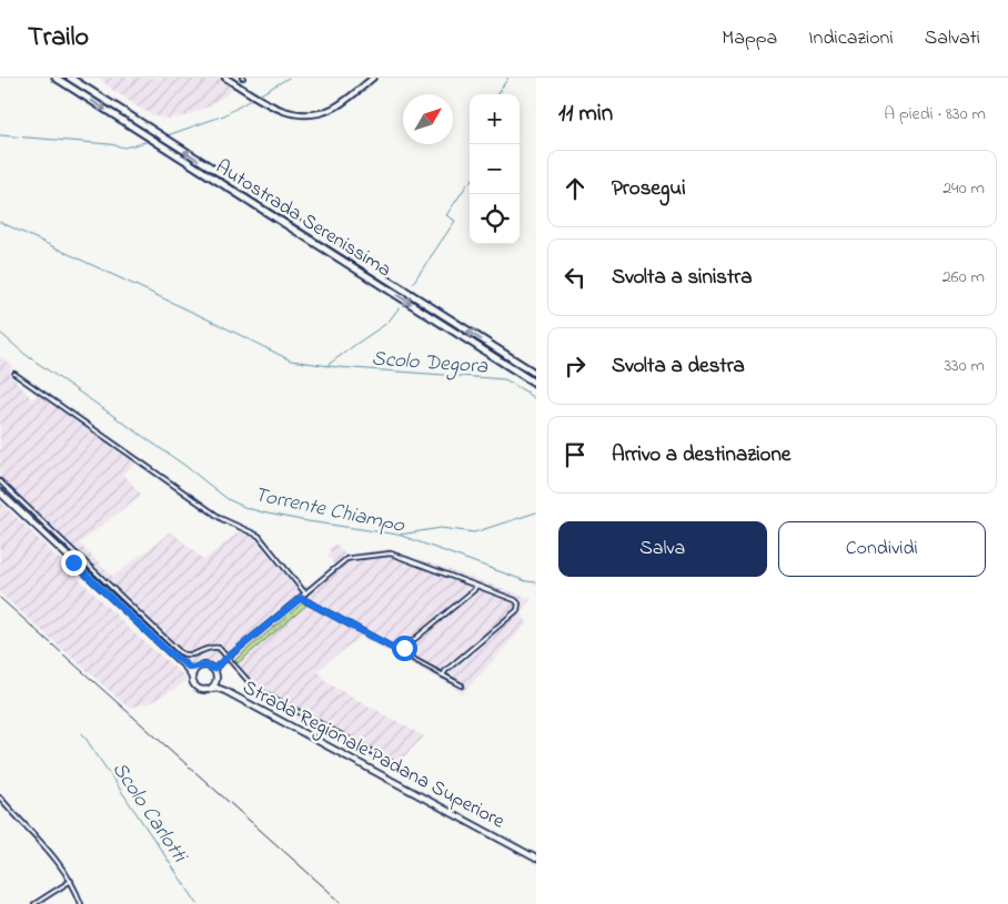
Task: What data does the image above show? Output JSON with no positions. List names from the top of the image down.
{
  "streets": {
    "highway": ["Autostrada Serenissima"],
    "main road": ["Strada Regionale Padana Superiore"]
  },
  "water": ["Scolo Degora", "Torrente Chiampo", "Scolo Carlotti"],
  "north": "top right",
  "page": {
    "header": "Trailo",
    "nav": ["Mappa", "Indicazioni", "Salvati"],
    "heading": ["11 min", "A piedi · 830 m"],
    "map_buttons": ["+", "−"],
    "list": [
      ["Prosegui", "240 m"],
      ["Svolta a sinistra", "260 m"],
      ["Svolta a destra", "330 m"],
      "Arrivo a destinazione"
    ],
    "buttons": ["Salva", "Condividi"]
  }
}
